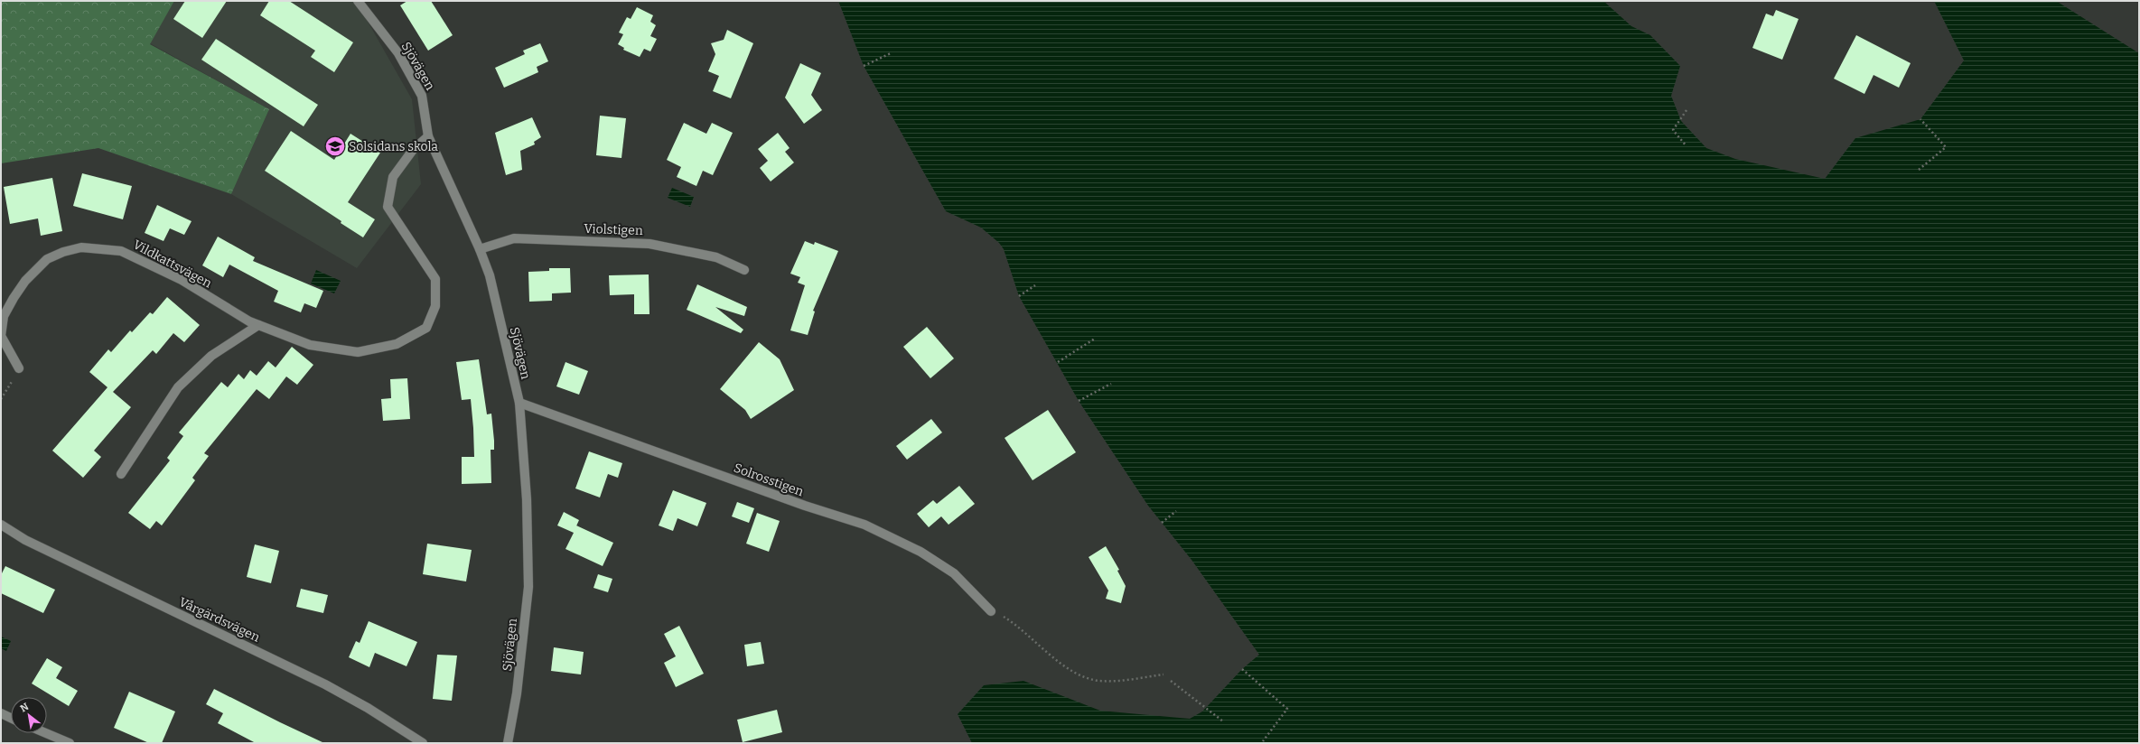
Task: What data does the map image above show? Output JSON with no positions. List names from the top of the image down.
{
  "streets": {
    "street": [
      "Sjövägen",
      "Violstigen",
      "Vildkattsvägen",
      "Solrosstigen",
      "Vårgärdsvägen"
    ]
  },
  "crossings": [
    ["Sjövägen", "Violstigen"],
    ["Sjövägen", "Vildkattsvägen"],
    ["Sjövägen", "Solrosstigen"]
  ],
  "places": {
    "school or university": ["Solsidans skola"]
  },
  "north": "top left"
}
